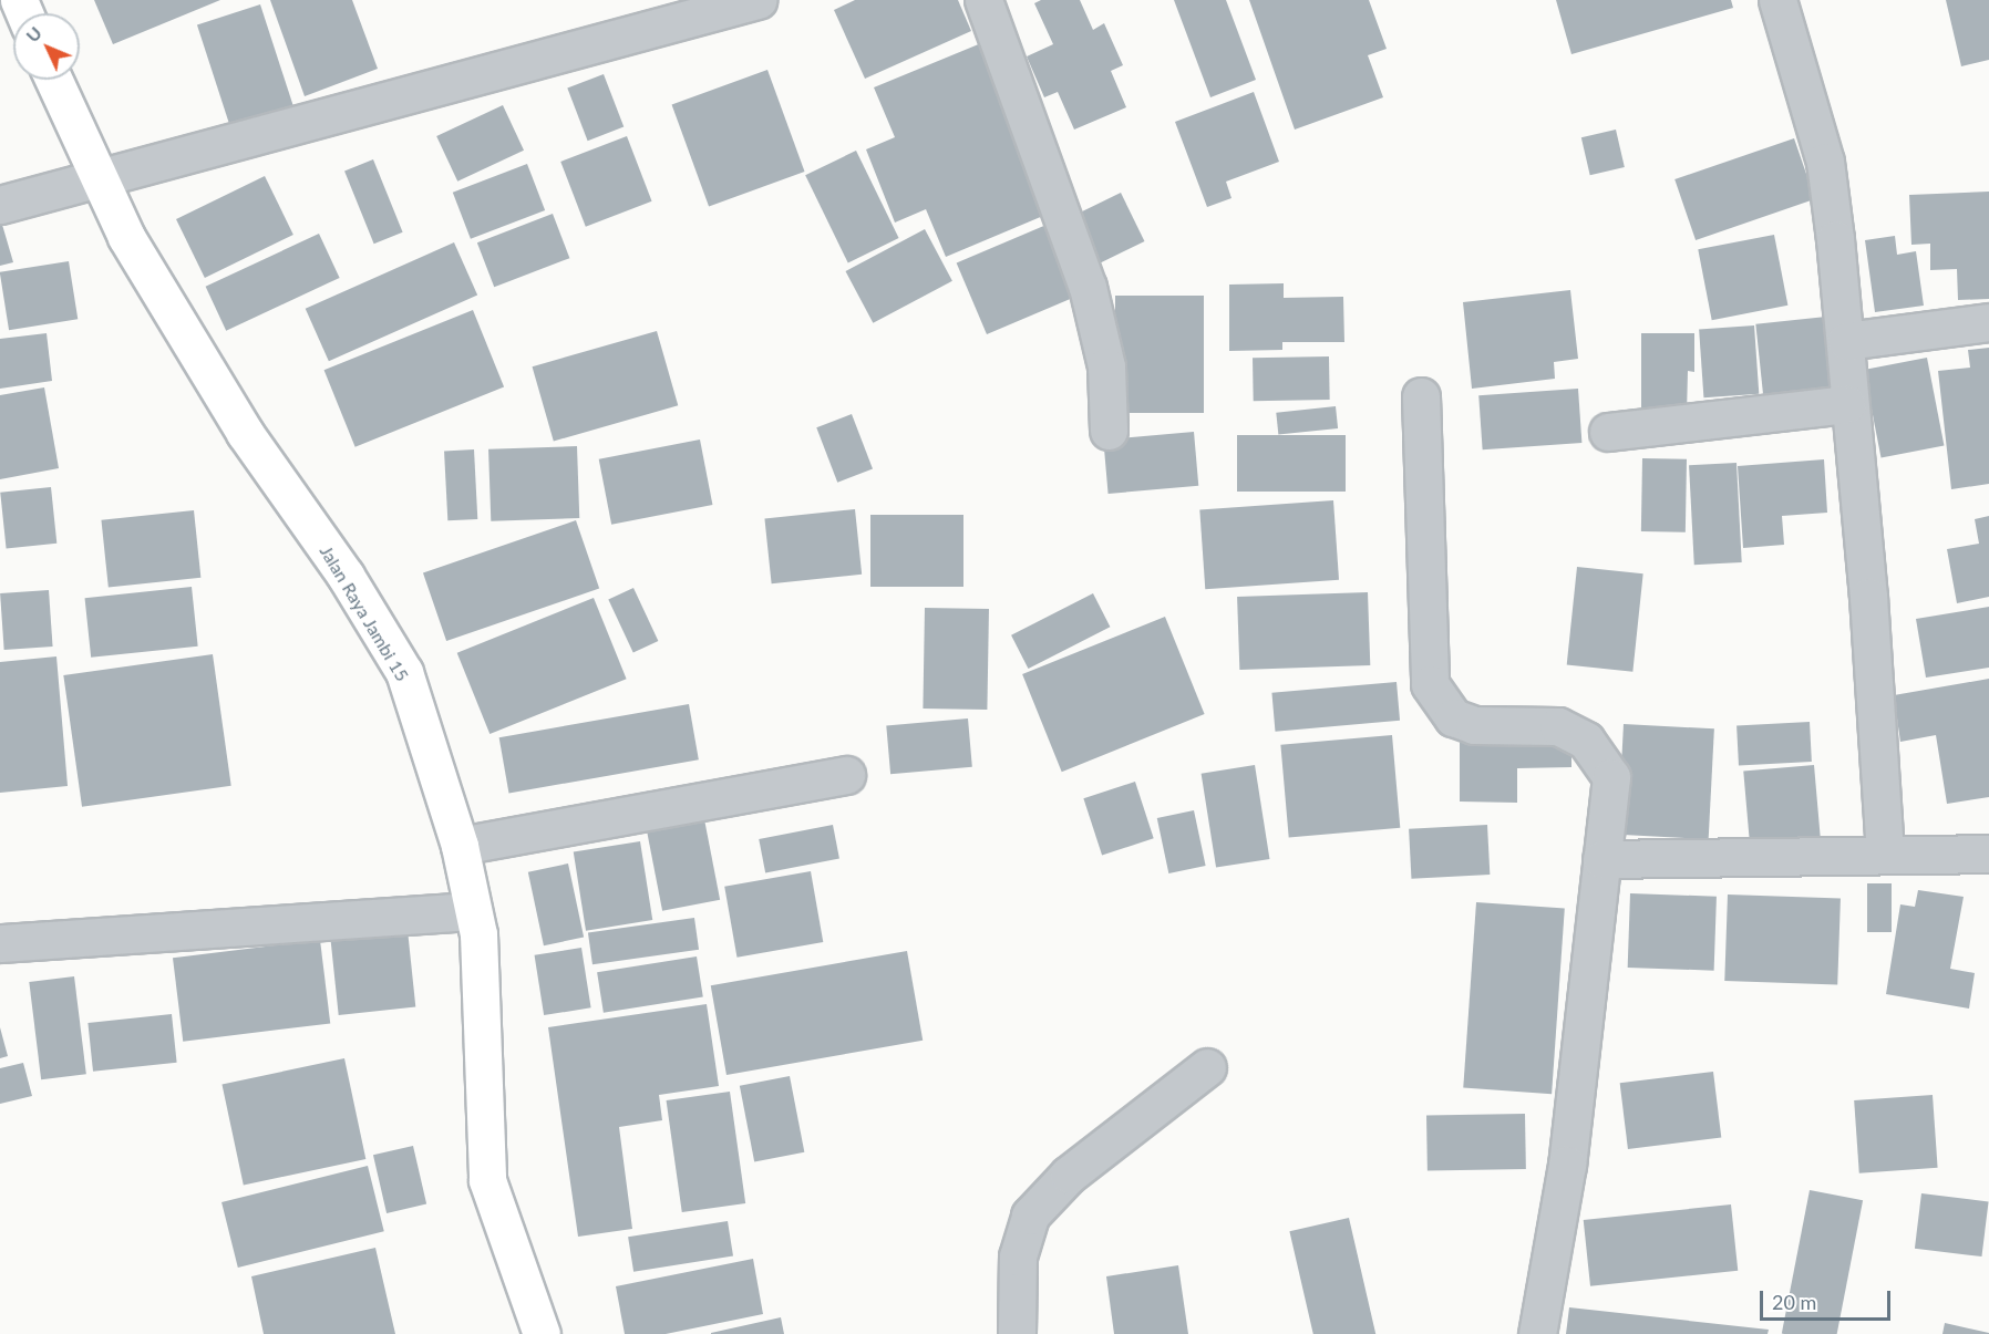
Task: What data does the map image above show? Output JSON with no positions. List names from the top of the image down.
{
  "streets": {
    "highway": ["Jalan Raya Jambi 15"]
  },
  "scale_bar": "20 m",
  "north": "top left"
}
